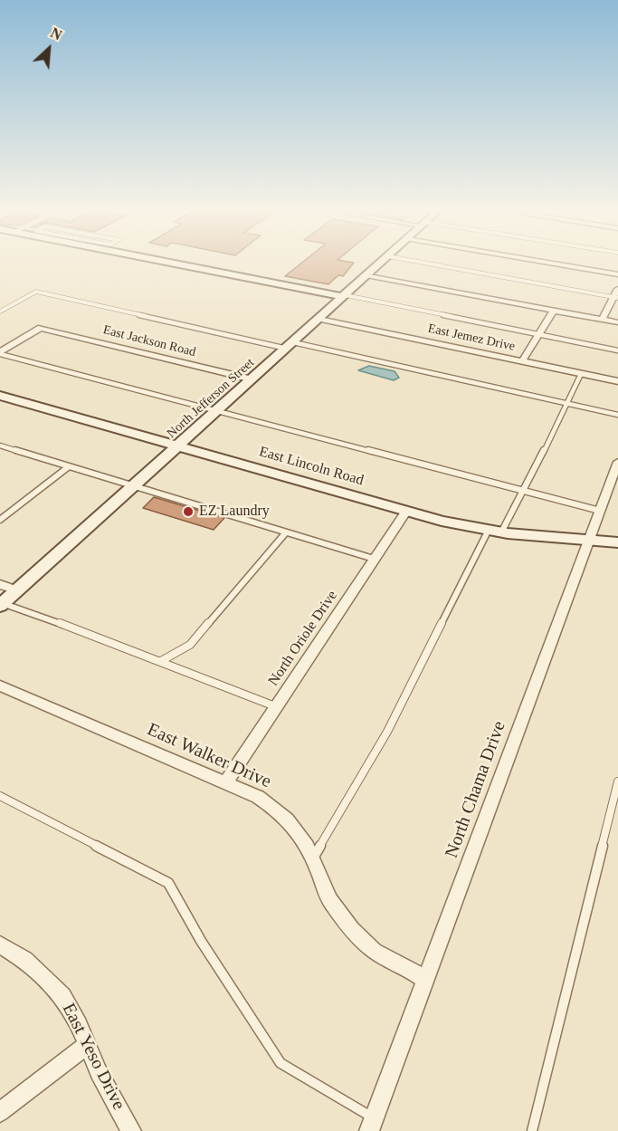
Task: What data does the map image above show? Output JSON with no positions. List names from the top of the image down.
{
  "streets": {
    "street": [
      "East Jemez Drive",
      "East Jackson Road",
      "North Jefferson Street",
      "East Lincoln Road",
      "North Oriole Drive",
      "East Walker Drive",
      "North Chama Drive",
      "East Yeso Drive"
    ]
  },
  "crossings": [
    ["East Jemez Drive", "North Jefferson Street"],
    ["East Jackson Road", "North Jefferson Street"],
    ["North Jefferson Street", "East Lincoln Road"],
    ["East Lincoln Road", "North Oriole Drive"],
    ["East Lincoln Road", "North Chama Drive"],
    ["North Oriole Drive", "East Walker Drive"],
    ["East Walker Drive", "North Chama Drive"]
  ],
  "places": ["EZ Laundry"],
  "north": "top right"
}
